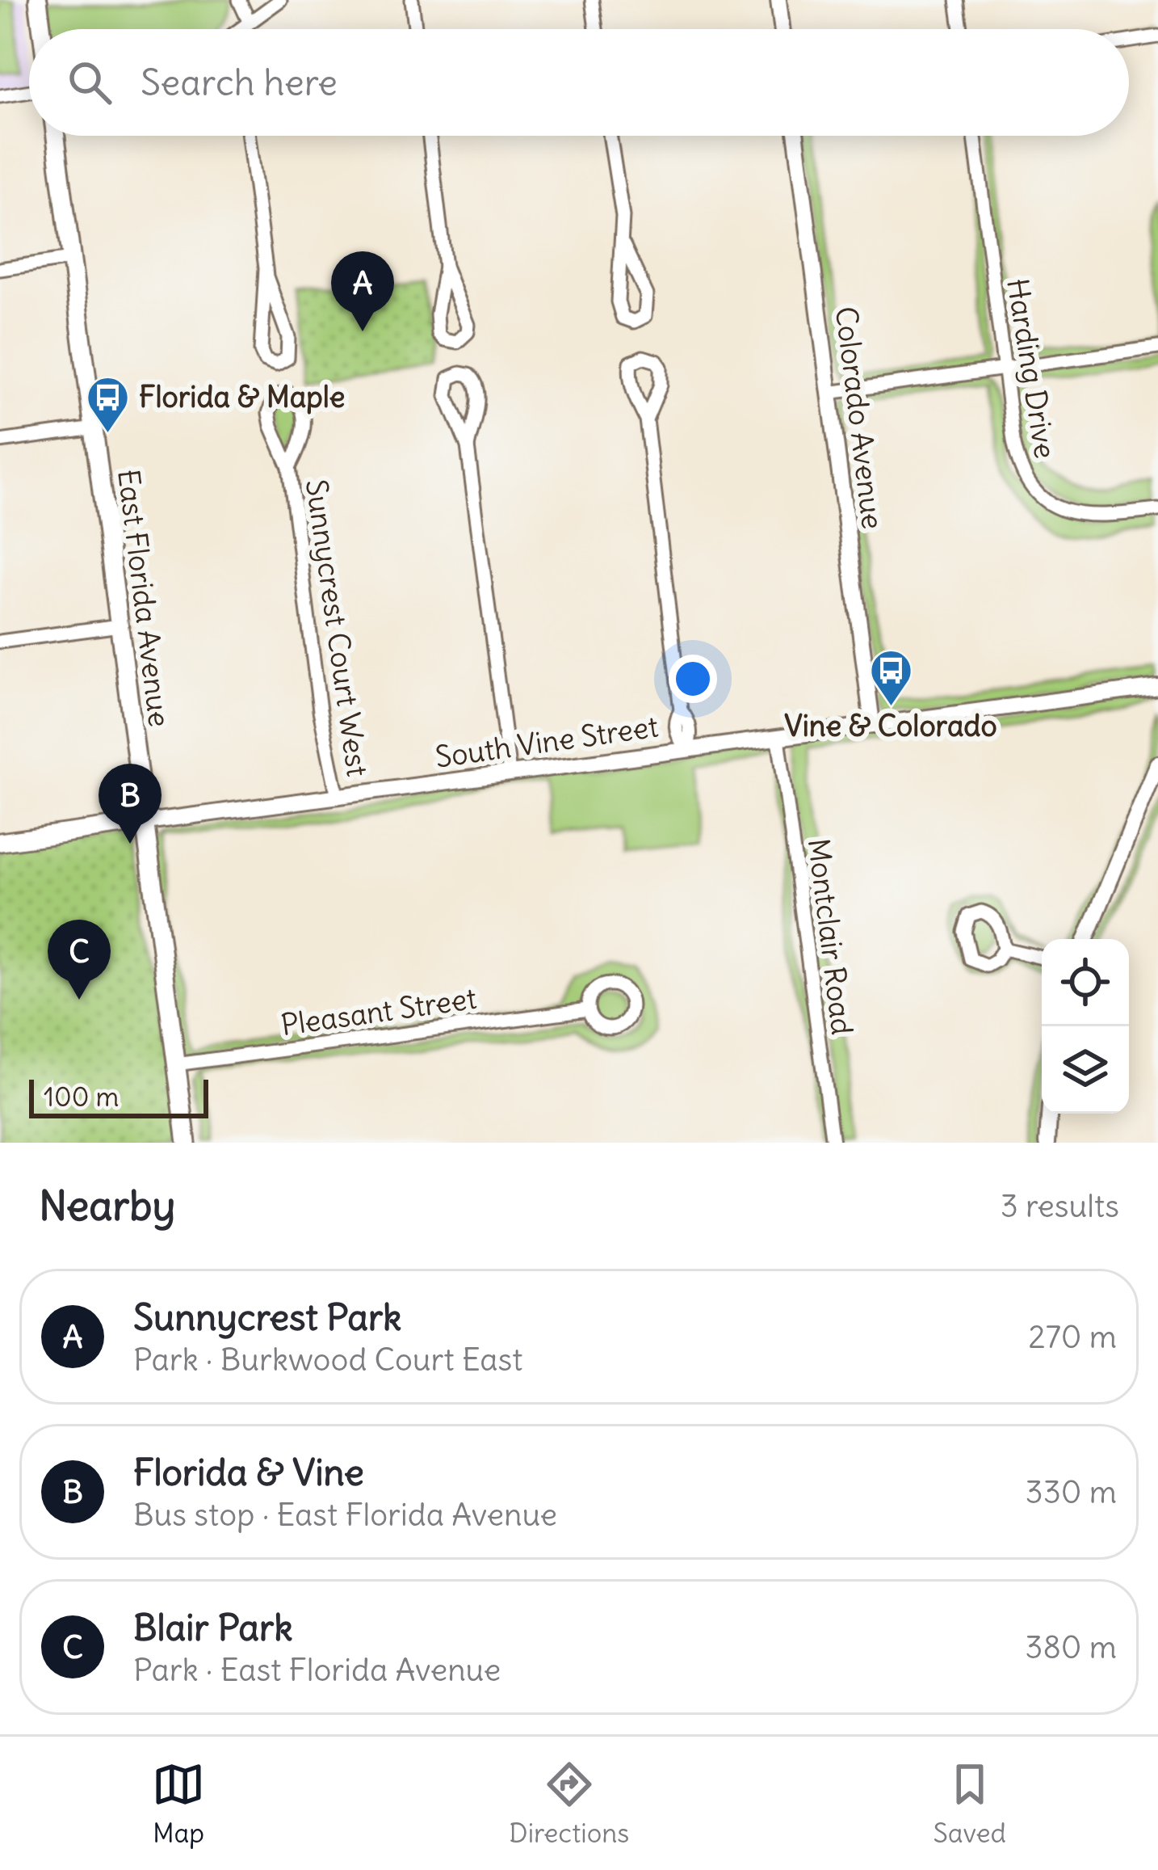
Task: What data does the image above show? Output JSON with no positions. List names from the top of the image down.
{
  "streets": {
    "main road": ["East Florida Avenue", "South Vine Street"],
    "street": [
      "Harding Drive",
      "Colorado Avenue",
      "Sunnycrest Court West",
      "Montclair Road",
      "Pleasant Street"
    ]
  },
  "crossings": [
    ["Colorado Avenue", "South Vine Street"],
    ["East Florida Avenue", "South Vine Street"],
    ["East Florida Avenue", "Pleasant Street"],
    ["Sunnycrest Court West", "South Vine Street"],
    ["South Vine Street", "Montclair Road"]
  ],
  "places": {
    "bus stop": ["Florida & Maple", "Vine & Colorado"]
  },
  "scale_bar": "100 m",
  "page": {
    "search": "Search here",
    "pins": ["A", "B", "C"],
    "scale": "100 m",
    "heading": ["Nearby", "3 results"],
    "list": [
      {
        "mark": "A",
        "name": "Sunnycrest Park",
        "note": "Park · Burkwood Court East",
        "value": "270 m"
      },
      {
        "mark": "B",
        "name": "Florida & Vine",
        "note": "Bus stop · East Florida Avenue",
        "value": "330 m"
      },
      {
        "mark": "C",
        "name": "Blair Park",
        "note": "Park · East Florida Avenue",
        "value": "380 m"
      }
    ],
    "nav": ["Map", "Directions", "Saved"]
  }
}
